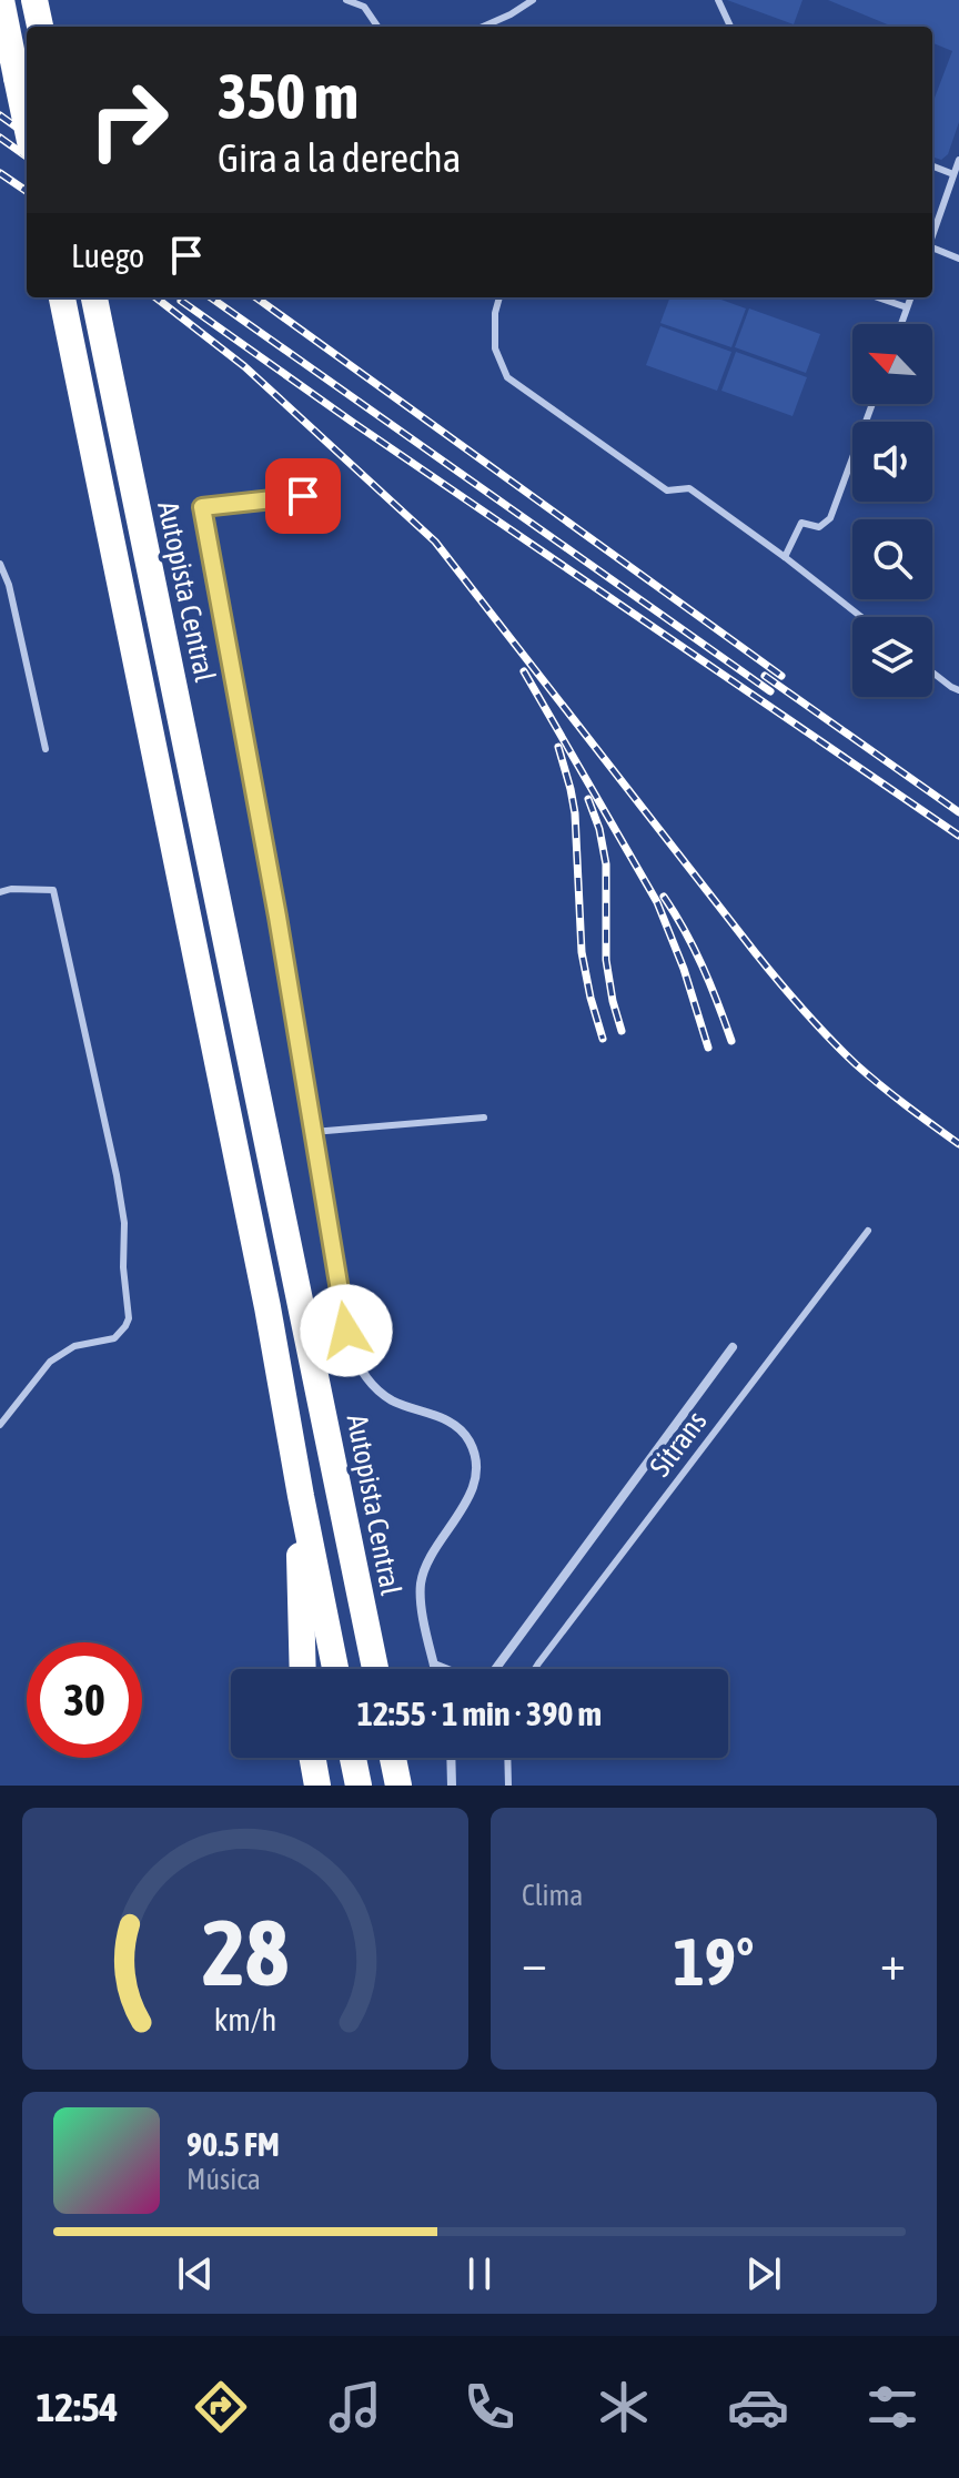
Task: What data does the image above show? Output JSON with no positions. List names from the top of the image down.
{
  "streets": {
    "highway": ["Autopista Central"],
    "lane": ["Sitrans"]
  },
  "north": "top left",
  "page": {
    "turn": ["350 m", "Gira a la derecha"],
    "then": "Luego",
    "limit": "30",
    "trip": "12:55 · 1 min · 390 m",
    "tile": "Clima",
    "heat": ["−", "19°", "+"],
    "song": ["90.5 FM", "Música"],
    "tabs": "12:54",
    "gauge": ["28", "km/h"]
  }
}
